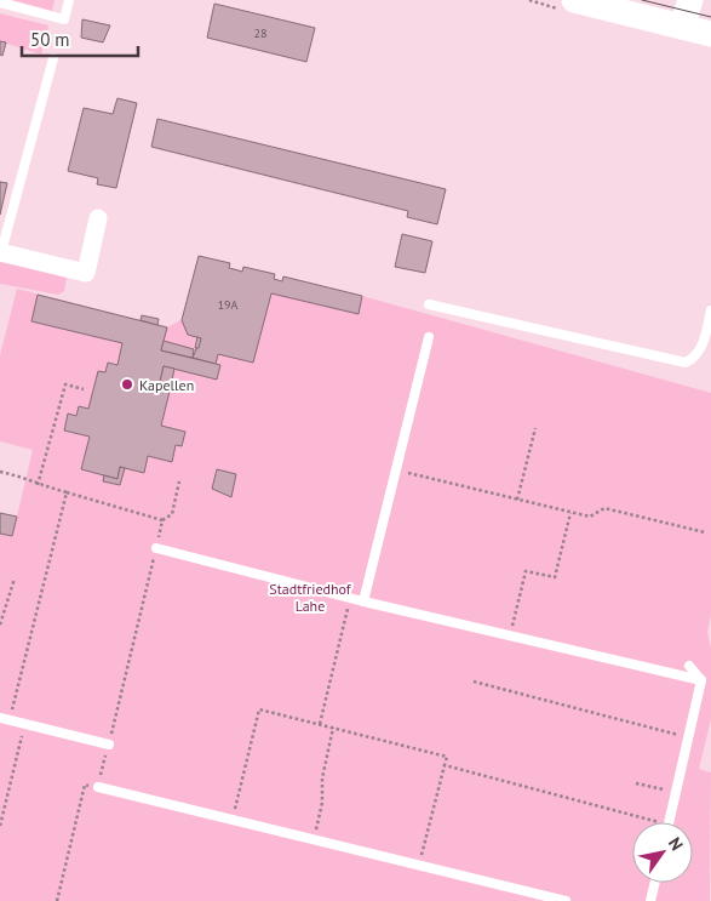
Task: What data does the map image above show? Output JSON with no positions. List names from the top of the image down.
{
  "parks": ["Stadtfriedhof Lahe"],
  "places": ["Kapellen"],
  "house_numbers": ["28", "19A"],
  "scale_bar": "50 m",
  "north": "top right"
}
